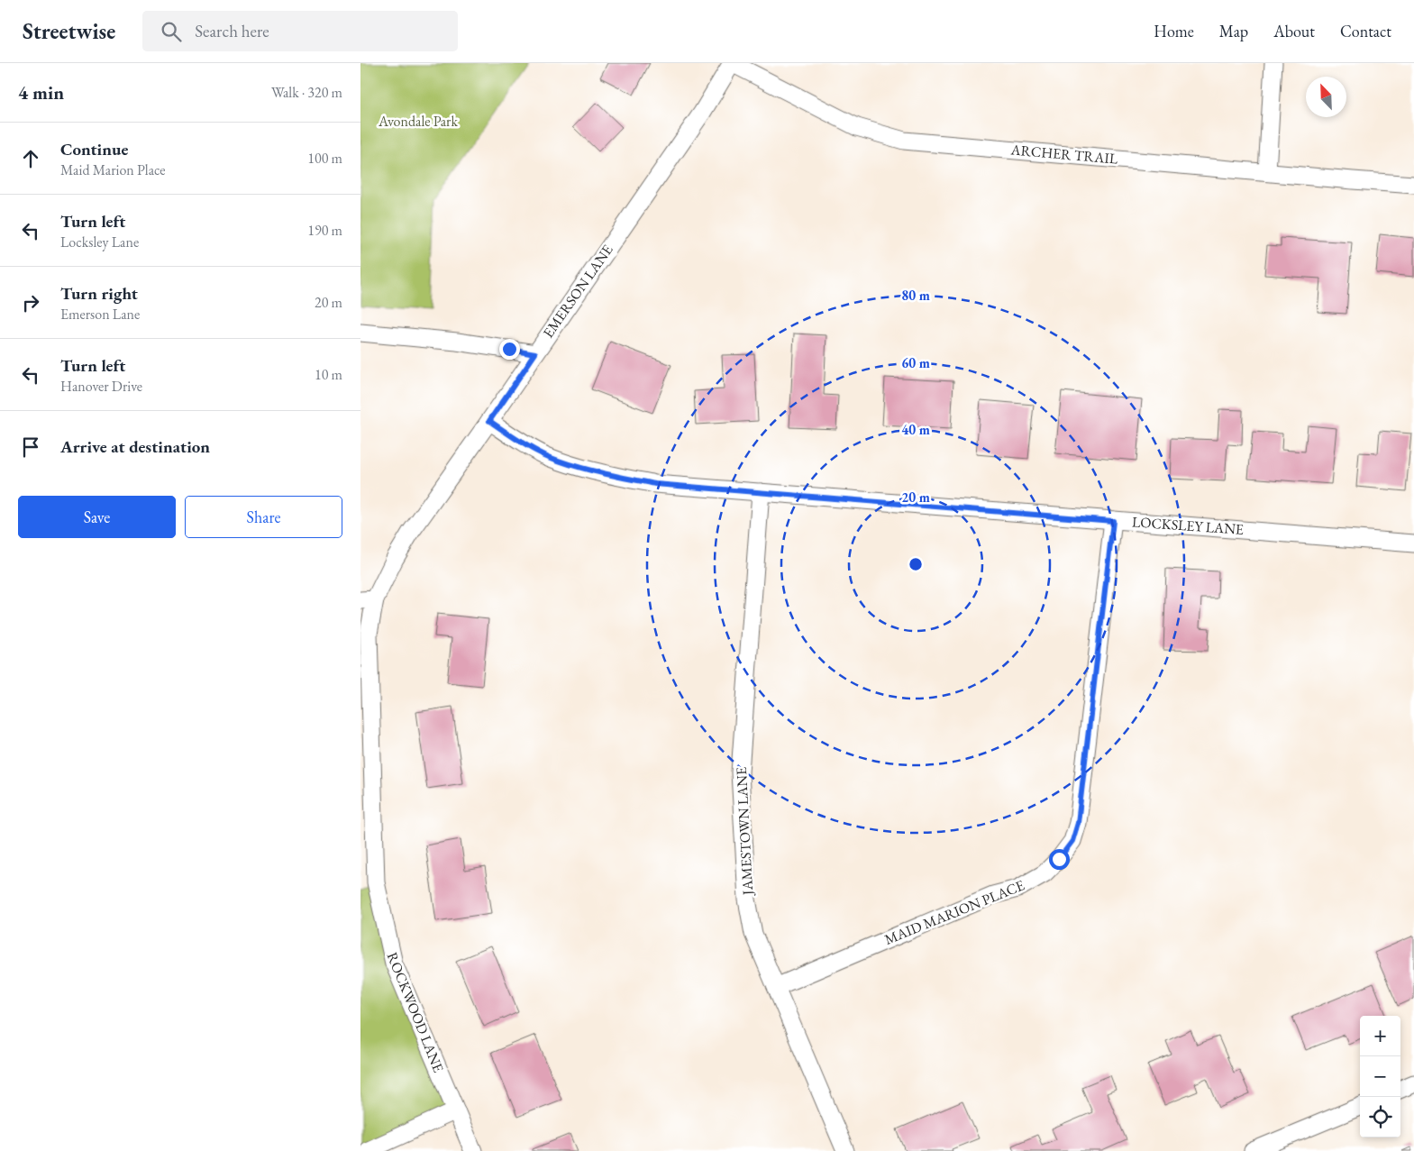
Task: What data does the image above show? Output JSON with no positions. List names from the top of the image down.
{
  "streets": {
    "street": [
      "ARCHER TRAIL",
      "EMERSON LANE",
      "LOCKSLEY LANE",
      "JAMESTOWN LANE",
      "MAID MARION PLACE",
      "ROCKWOOD LANE"
    ]
  },
  "crossings": [
    ["ARCHER TRAIL", "EMERSON LANE"],
    ["EMERSON LANE", "LOCKSLEY LANE"],
    ["EMERSON LANE", "ROCKWOOD LANE"],
    ["LOCKSLEY LANE", "JAMESTOWN LANE"],
    ["LOCKSLEY LANE", "MAID MARION PLACE"],
    ["JAMESTOWN LANE", "MAID MARION PLACE"]
  ],
  "parks": ["Avondale Park"],
  "north": "top left",
  "page": {
    "header": "Streetwise",
    "search": "Search here",
    "nav": [
      "Home",
      "Map",
      "About",
      "Contact"
    ],
    "heading": ["4 min", "Walk · 320 m"],
    "list": [
      ["Continue", "Maid Marion Place", "100 m"],
      ["Turn left", "Locksley Lane", "190 m"],
      ["Turn right", "Emerson Lane", "20 m"],
      ["Turn left", "Hanover Drive", "10 m"],
      "Arrive at destination"
    ],
    "buttons": ["Save", "Share"],
    "map_buttons": ["+", "−"]
  },
  "rings": [
    "80 m",
    "60 m",
    "40 m",
    "20 m"
  ]
}
